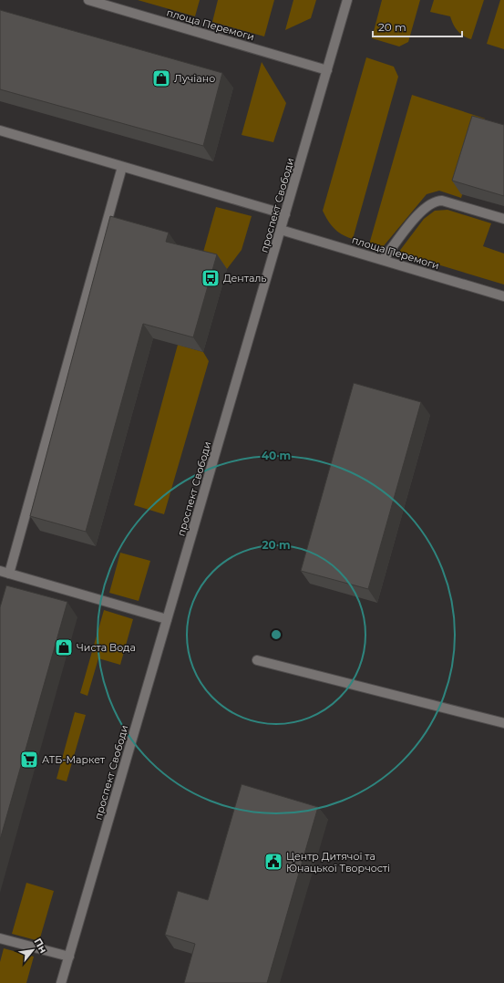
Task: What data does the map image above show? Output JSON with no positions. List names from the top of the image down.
{
  "streets": {
    "street": ["площа Перемоги", "проспект Свободи"]
  },
  "crossings": [
    ["площа Перемоги", "проспект Свободи"]
  ],
  "places": {
    "shop": ["Лучіано", "Чиста Вода"],
    "bus stop": ["Денталь"],
    "supermarket": ["АТБ-Маркет"],
    "public building": ["Центр Дитячої та Юнацької Творчості"]
  },
  "scale_bar": "20 m",
  "north": "top right",
  "rings": ["40 m", "20 m"]
}
